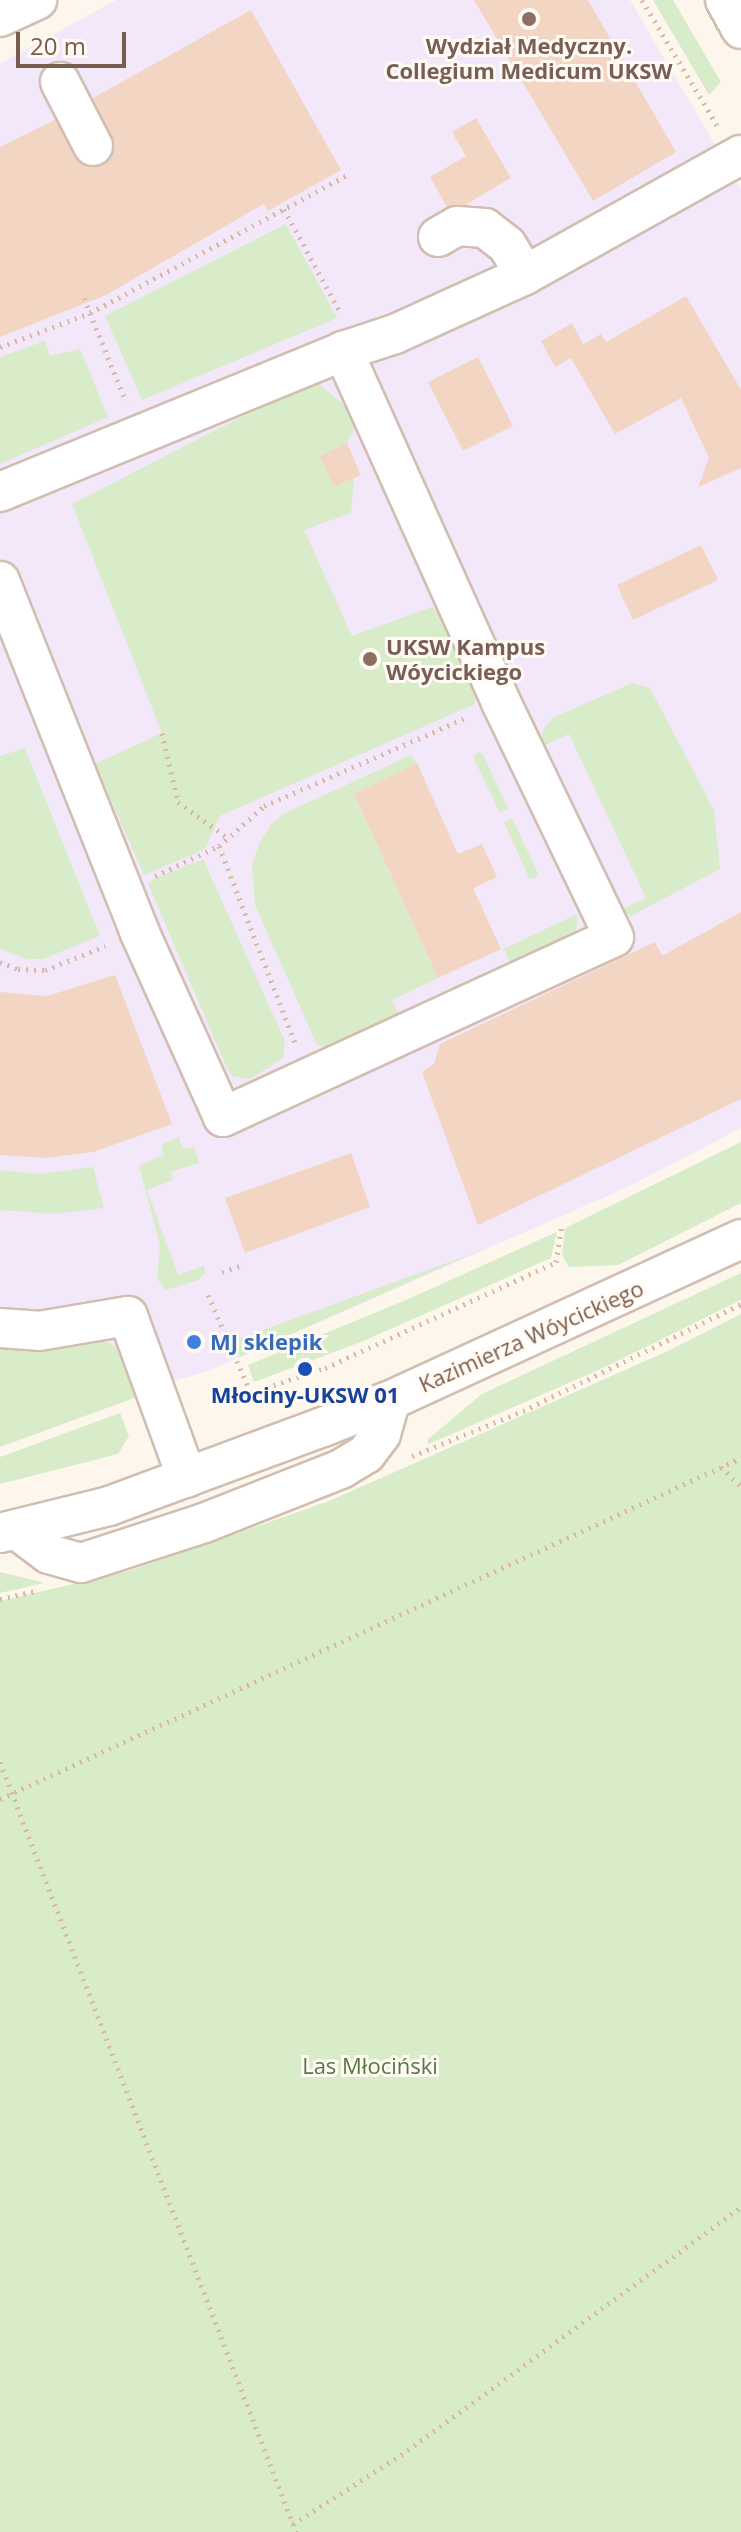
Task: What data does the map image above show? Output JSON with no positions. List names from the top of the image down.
{
  "streets": {
    "street": ["Kazimierza Wóycickiego"]
  },
  "parks": ["Las Młociński"],
  "places": [
    "Wydział Medyczny. Collegium Medicum UKSW",
    "UKSW Kampus Wóycickiego",
    "MJ sklepik",
    "Młociny-UKSW 01"
  ],
  "scale_bar": "20 m"
}
